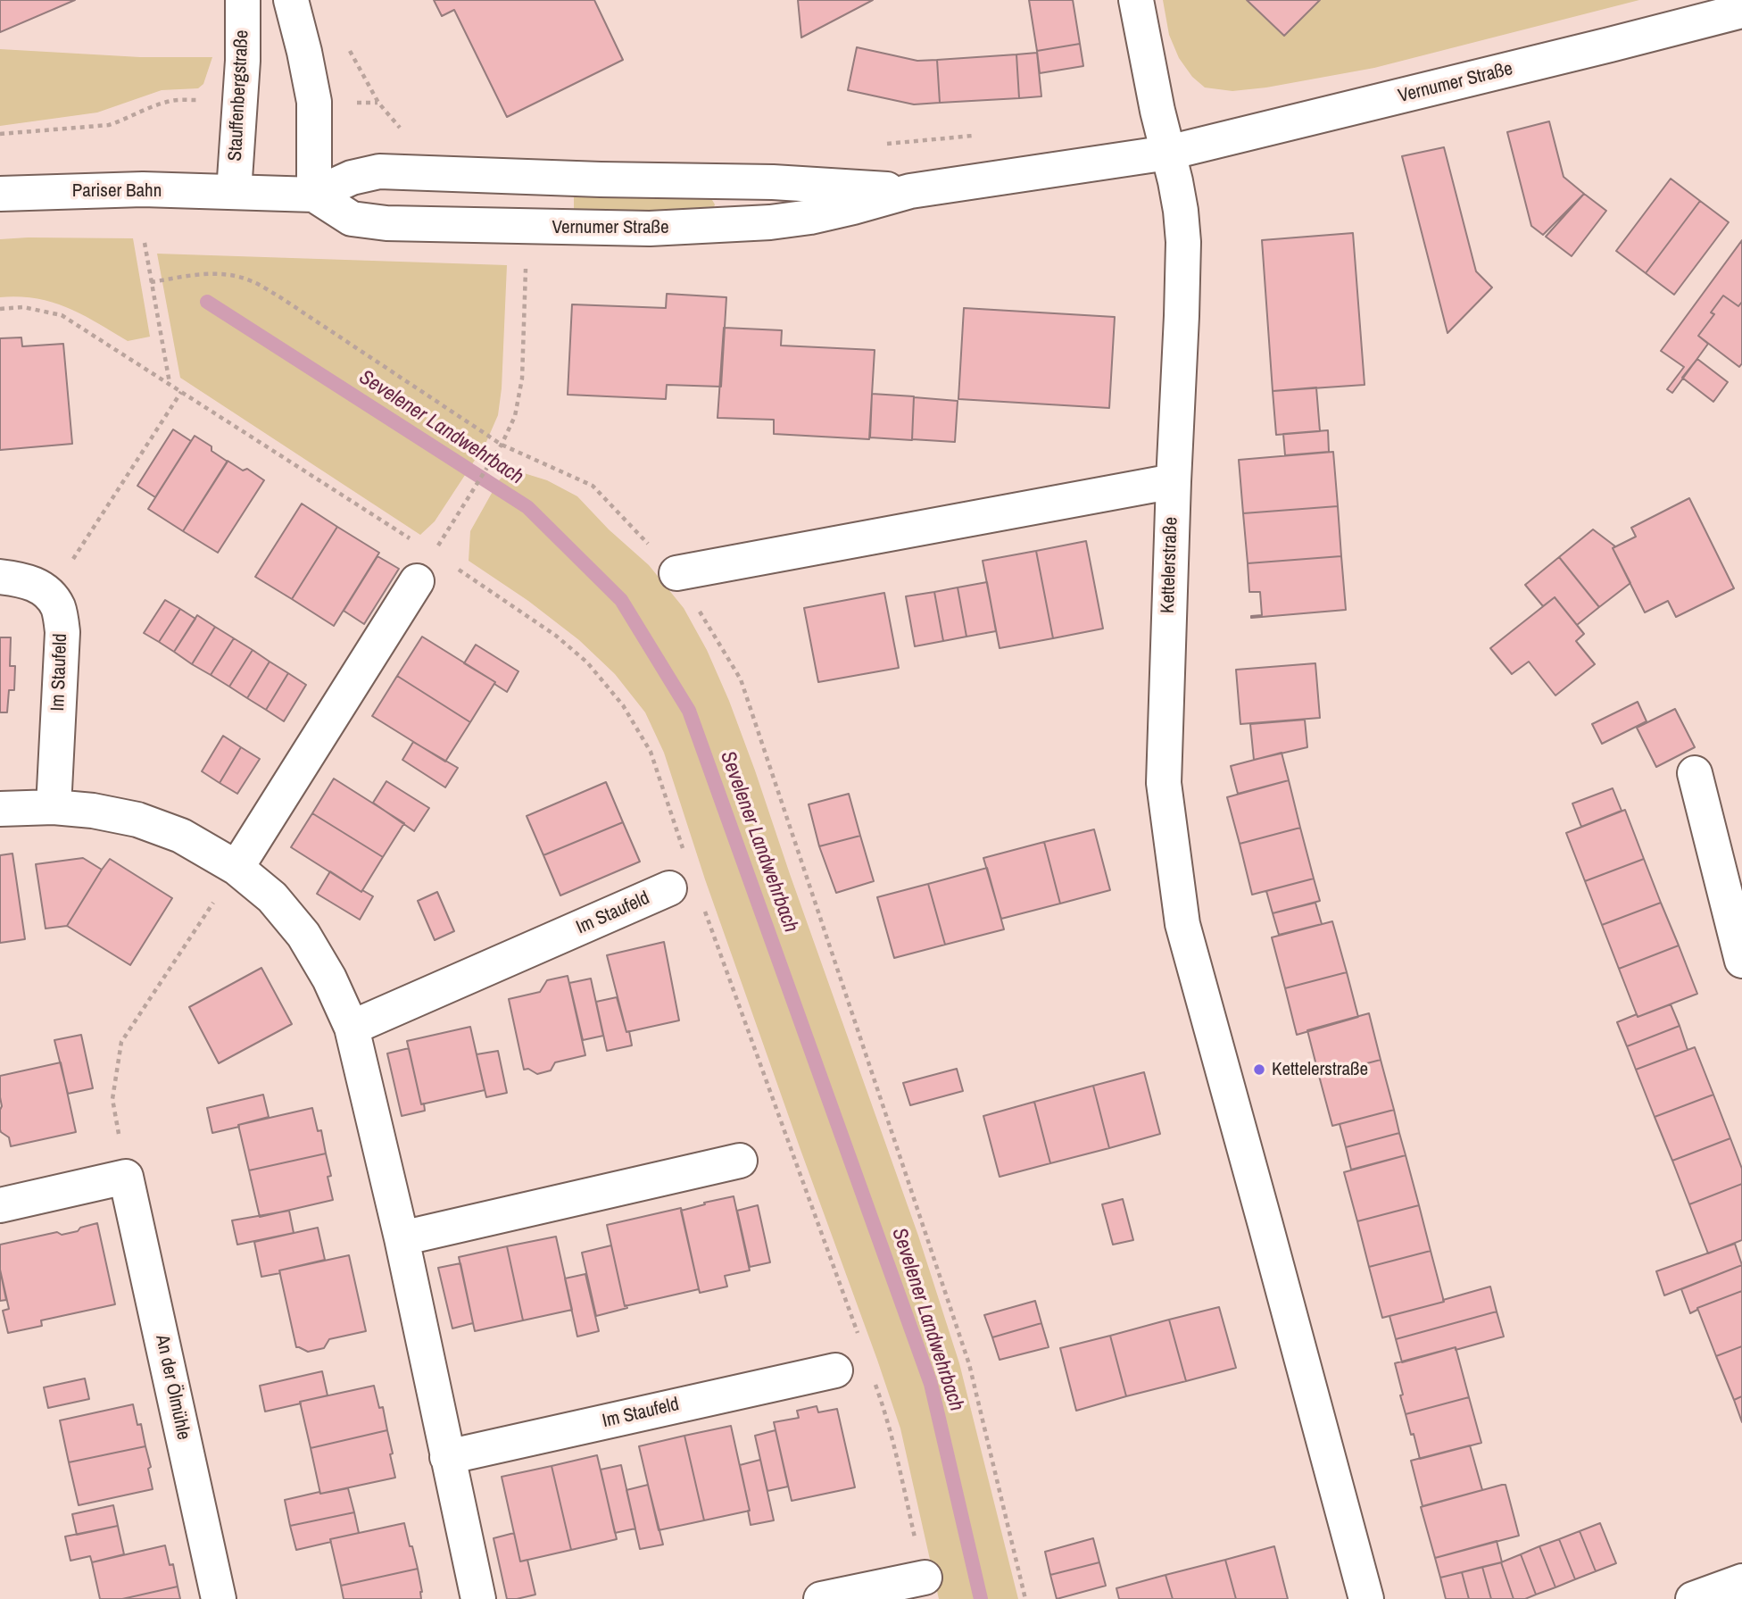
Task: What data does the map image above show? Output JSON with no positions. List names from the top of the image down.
{
  "streets": {
    "street": [
      "Vernumer Straße",
      "Stauffenbergstraße",
      "Pariser Bahn",
      "Kettelerstraße",
      "Im Staufeld",
      "An der Ölmühle"
    ]
  },
  "crossings": [
    ["Vernumer Straße", "Stauffenbergstraße"],
    ["Vernumer Straße", "Pariser Bahn"],
    ["Vernumer Straße", "Kettelerstraße"],
    ["Stauffenbergstraße", "Pariser Bahn"]
  ],
  "water": ["Sevelener Landwehrbach"],
  "places": ["Kettelerstraße"]
}
